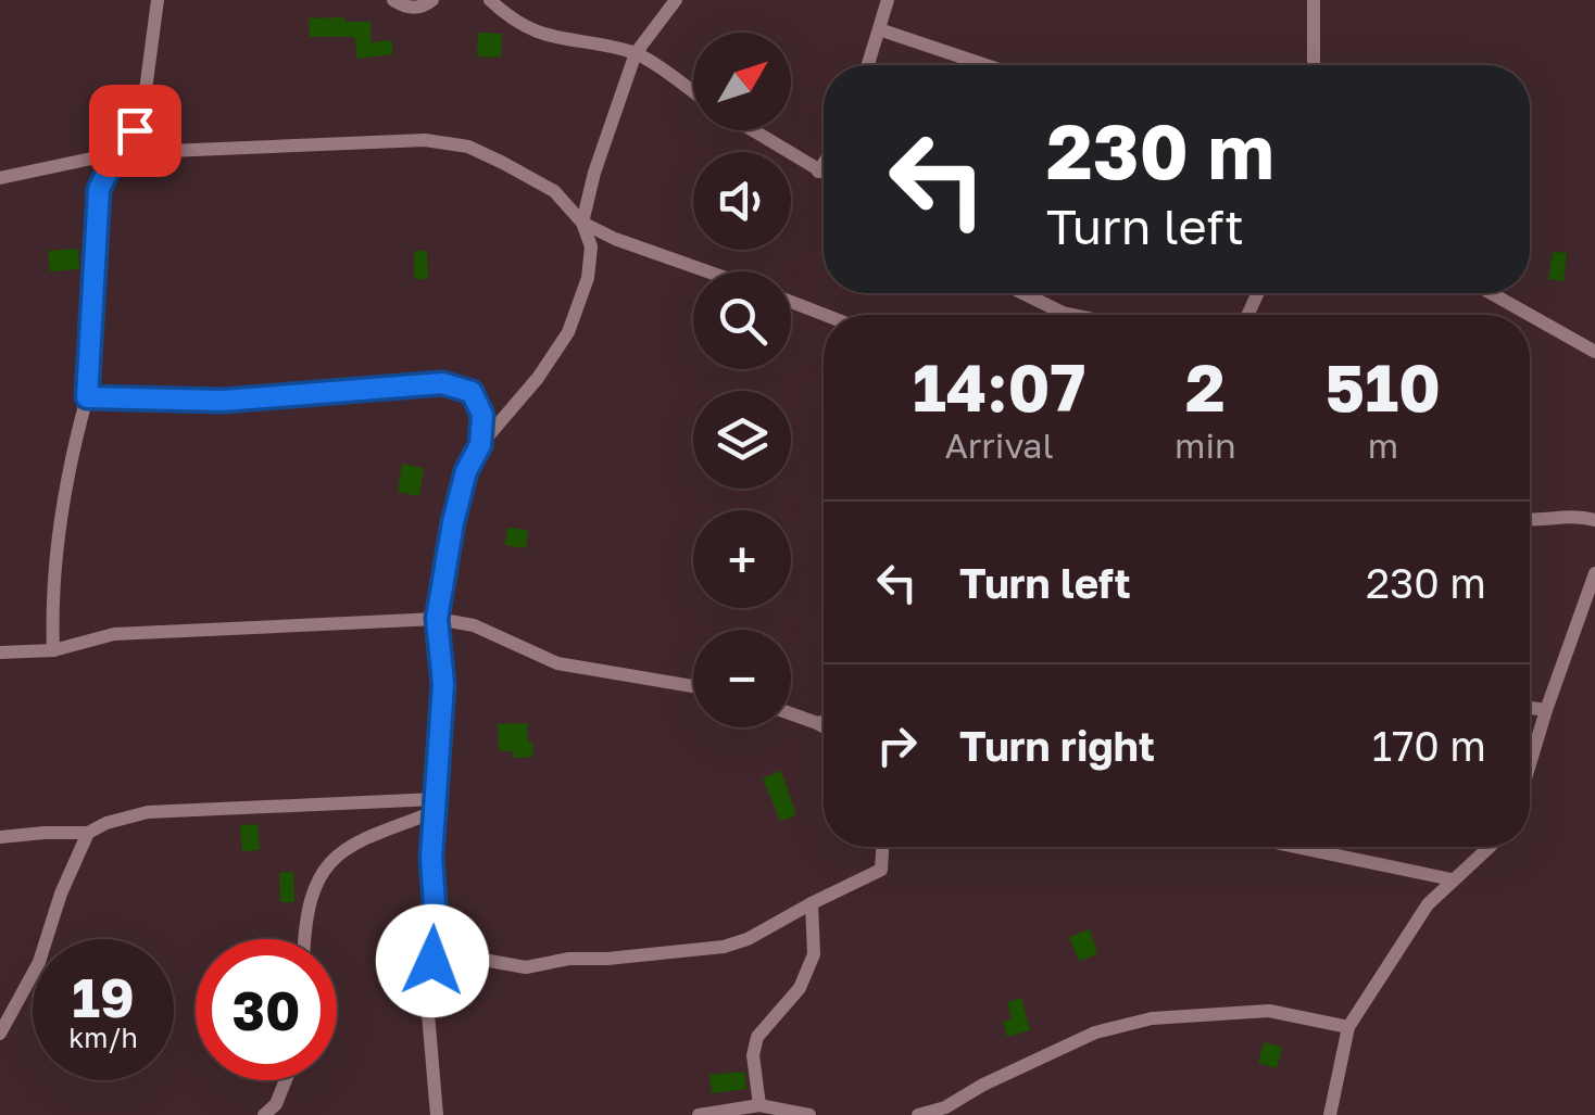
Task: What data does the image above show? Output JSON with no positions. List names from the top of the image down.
{
  "north": "top right",
  "page": {
    "map_buttons": ["+", "−"],
    "turn": ["230 m", "Turn left"],
    "eta": [
      "14:07",
      "Arrival",
      "2",
      "min",
      "510",
      "m"
    ],
    "list": [
      {
        "name": "Turn left",
        "value": "230 m"
      },
      {
        "name": "Turn right",
        "value": "170 m"
      }
    ],
    "speed": "19 km/h",
    "limit": "30"
  }
}
